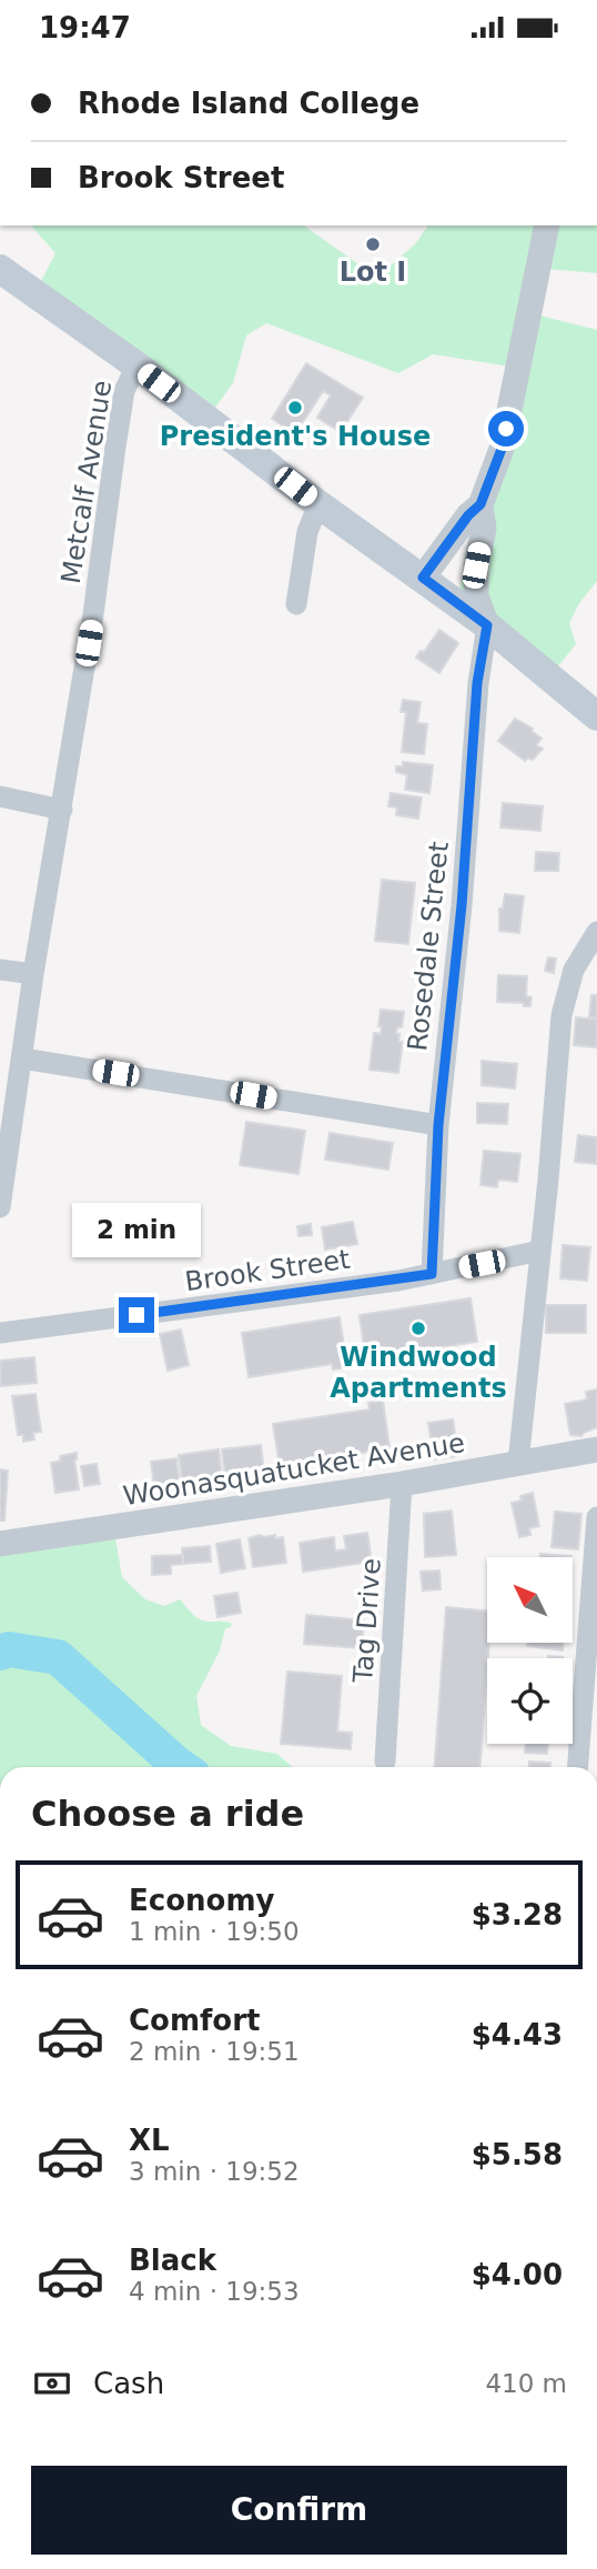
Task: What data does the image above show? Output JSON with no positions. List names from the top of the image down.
{
  "streets": {
    "street": [
      "Metcalf Avenue",
      "Rosedale Street",
      "Brook Street",
      "Woonasquatucket Avenue",
      "Tag Drive"
    ]
  },
  "crossings": [
    ["Rosedale Street", "Brook Street"],
    ["Woonasquatucket Avenue", "Tag Drive"]
  ],
  "places": ["Lot I", "President's House", "Windwood Apartments"],
  "north": "top left",
  "page": {
    "status": "19:47",
    "banner": ["Rhode Island College", "Brook Street"],
    "bubble": "2 min",
    "heading": "Choose a ride",
    "list": [
      {
        "name": "Economy",
        "note": "1 min · 19:50",
        "value": "$3.28"
      },
      {
        "name": "Comfort",
        "note": "2 min · 19:51",
        "value": "$4.43"
      },
      {
        "name": "XL",
        "note": "3 min · 19:52",
        "value": "$5.58"
      },
      {
        "name": "Black",
        "note": "4 min · 19:53",
        "value": "$4.00"
      }
    ],
    "pay": ["Cash", "410 m"],
    "buttons": "Confirm"
  }
}
